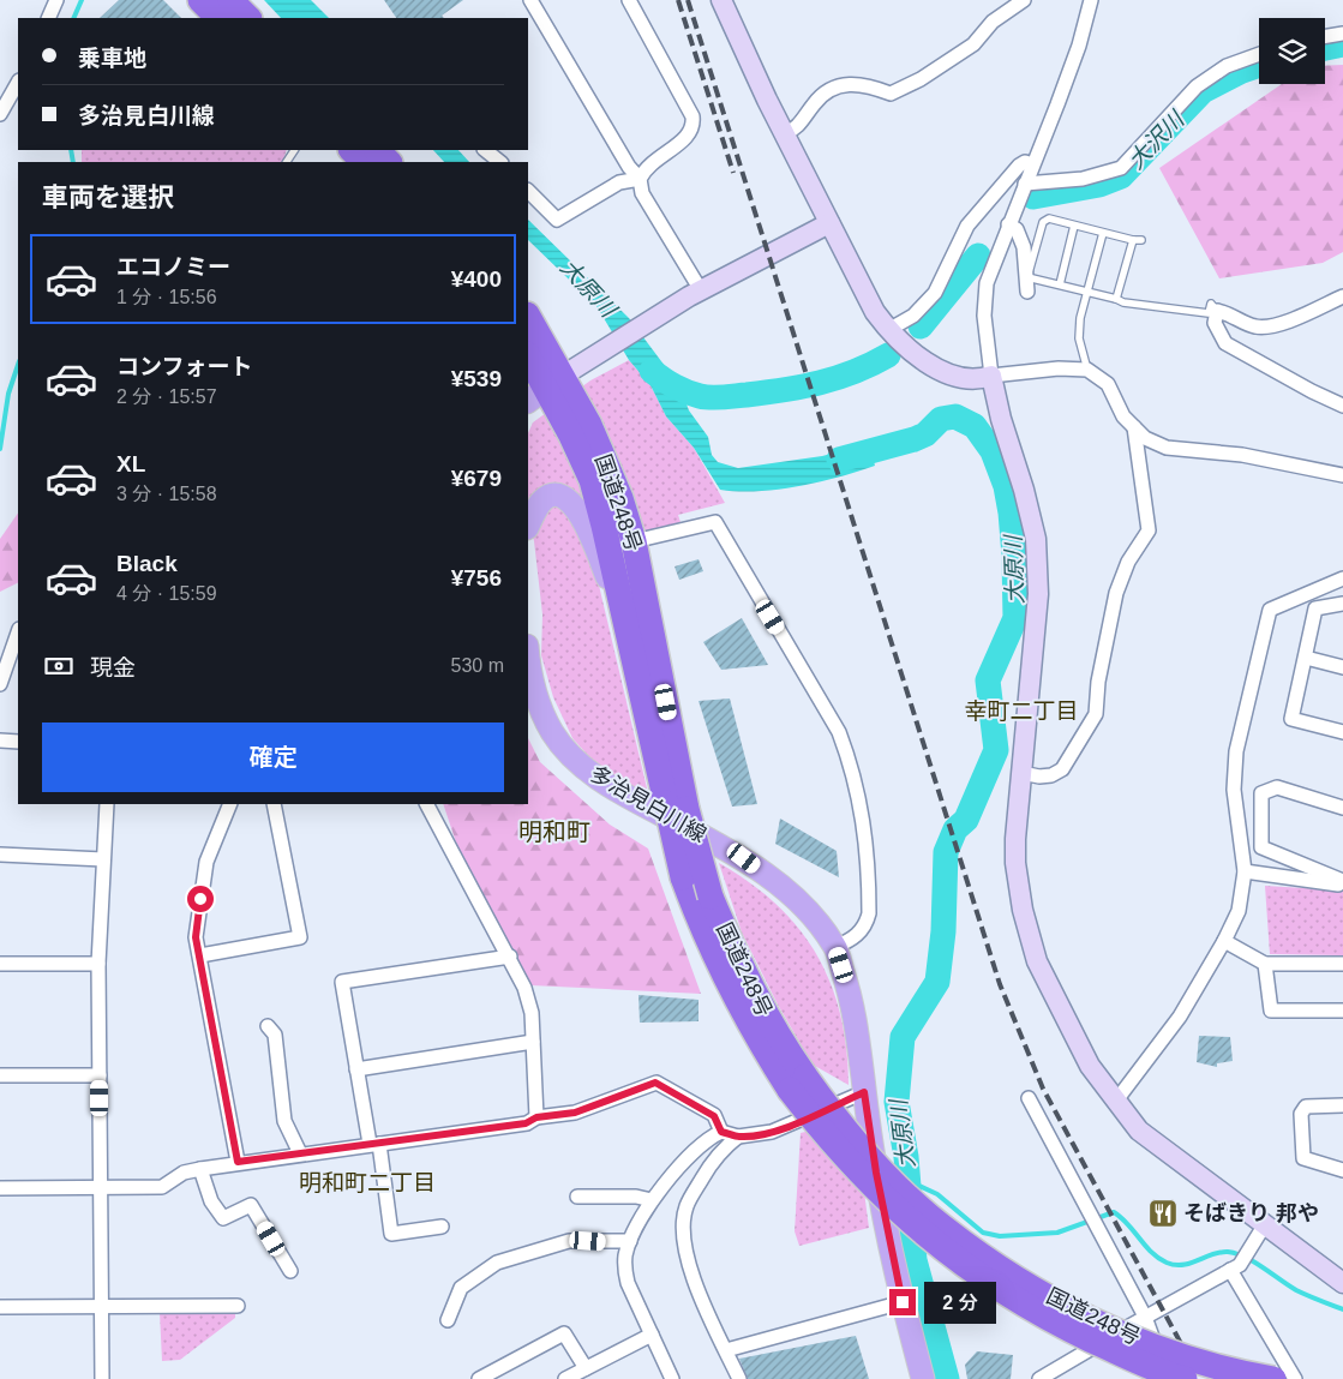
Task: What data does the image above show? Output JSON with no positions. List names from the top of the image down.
{
  "streets": {
    "highway": ["国道248号"],
    "main road": ["多治見白川線"]
  },
  "districts": ["幸町二丁目", "明和町", "明和町二丁目"],
  "water": ["大沢川", "大原川"],
  "places": {
    "restaurant": ["そばきり 邦や"]
  },
  "page": {
    "banner": ["乗車地", "多治見白川線"],
    "heading": "車両を選択",
    "list": [
      {
        "name": "エコノミー",
        "note": "1 分 · 15:56",
        "value": "¥400"
      },
      {
        "name": "コンフォート",
        "note": "2 分 · 15:57",
        "value": "¥539"
      },
      {
        "name": "XL",
        "note": "3 分 · 15:58",
        "value": "¥679"
      },
      {
        "name": "Black",
        "note": "4 分 · 15:59",
        "value": "¥756"
      }
    ],
    "pay": ["現金", "530 m"],
    "buttons": "確定",
    "bubble": "2 分"
  }
}
